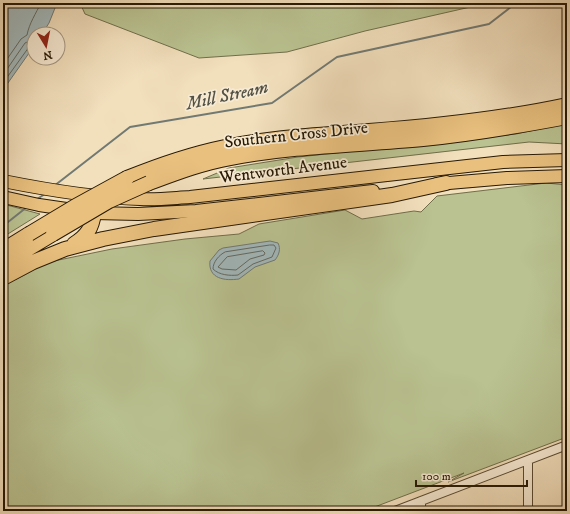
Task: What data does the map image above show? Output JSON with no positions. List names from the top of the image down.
{
  "streets": {
    "highway": ["Southern Cross Drive"],
    "main road": ["Wentworth Avenue"]
  },
  "water": ["Mill Stream"],
  "scale_bar": "100 m",
  "north": "bottom"
}
